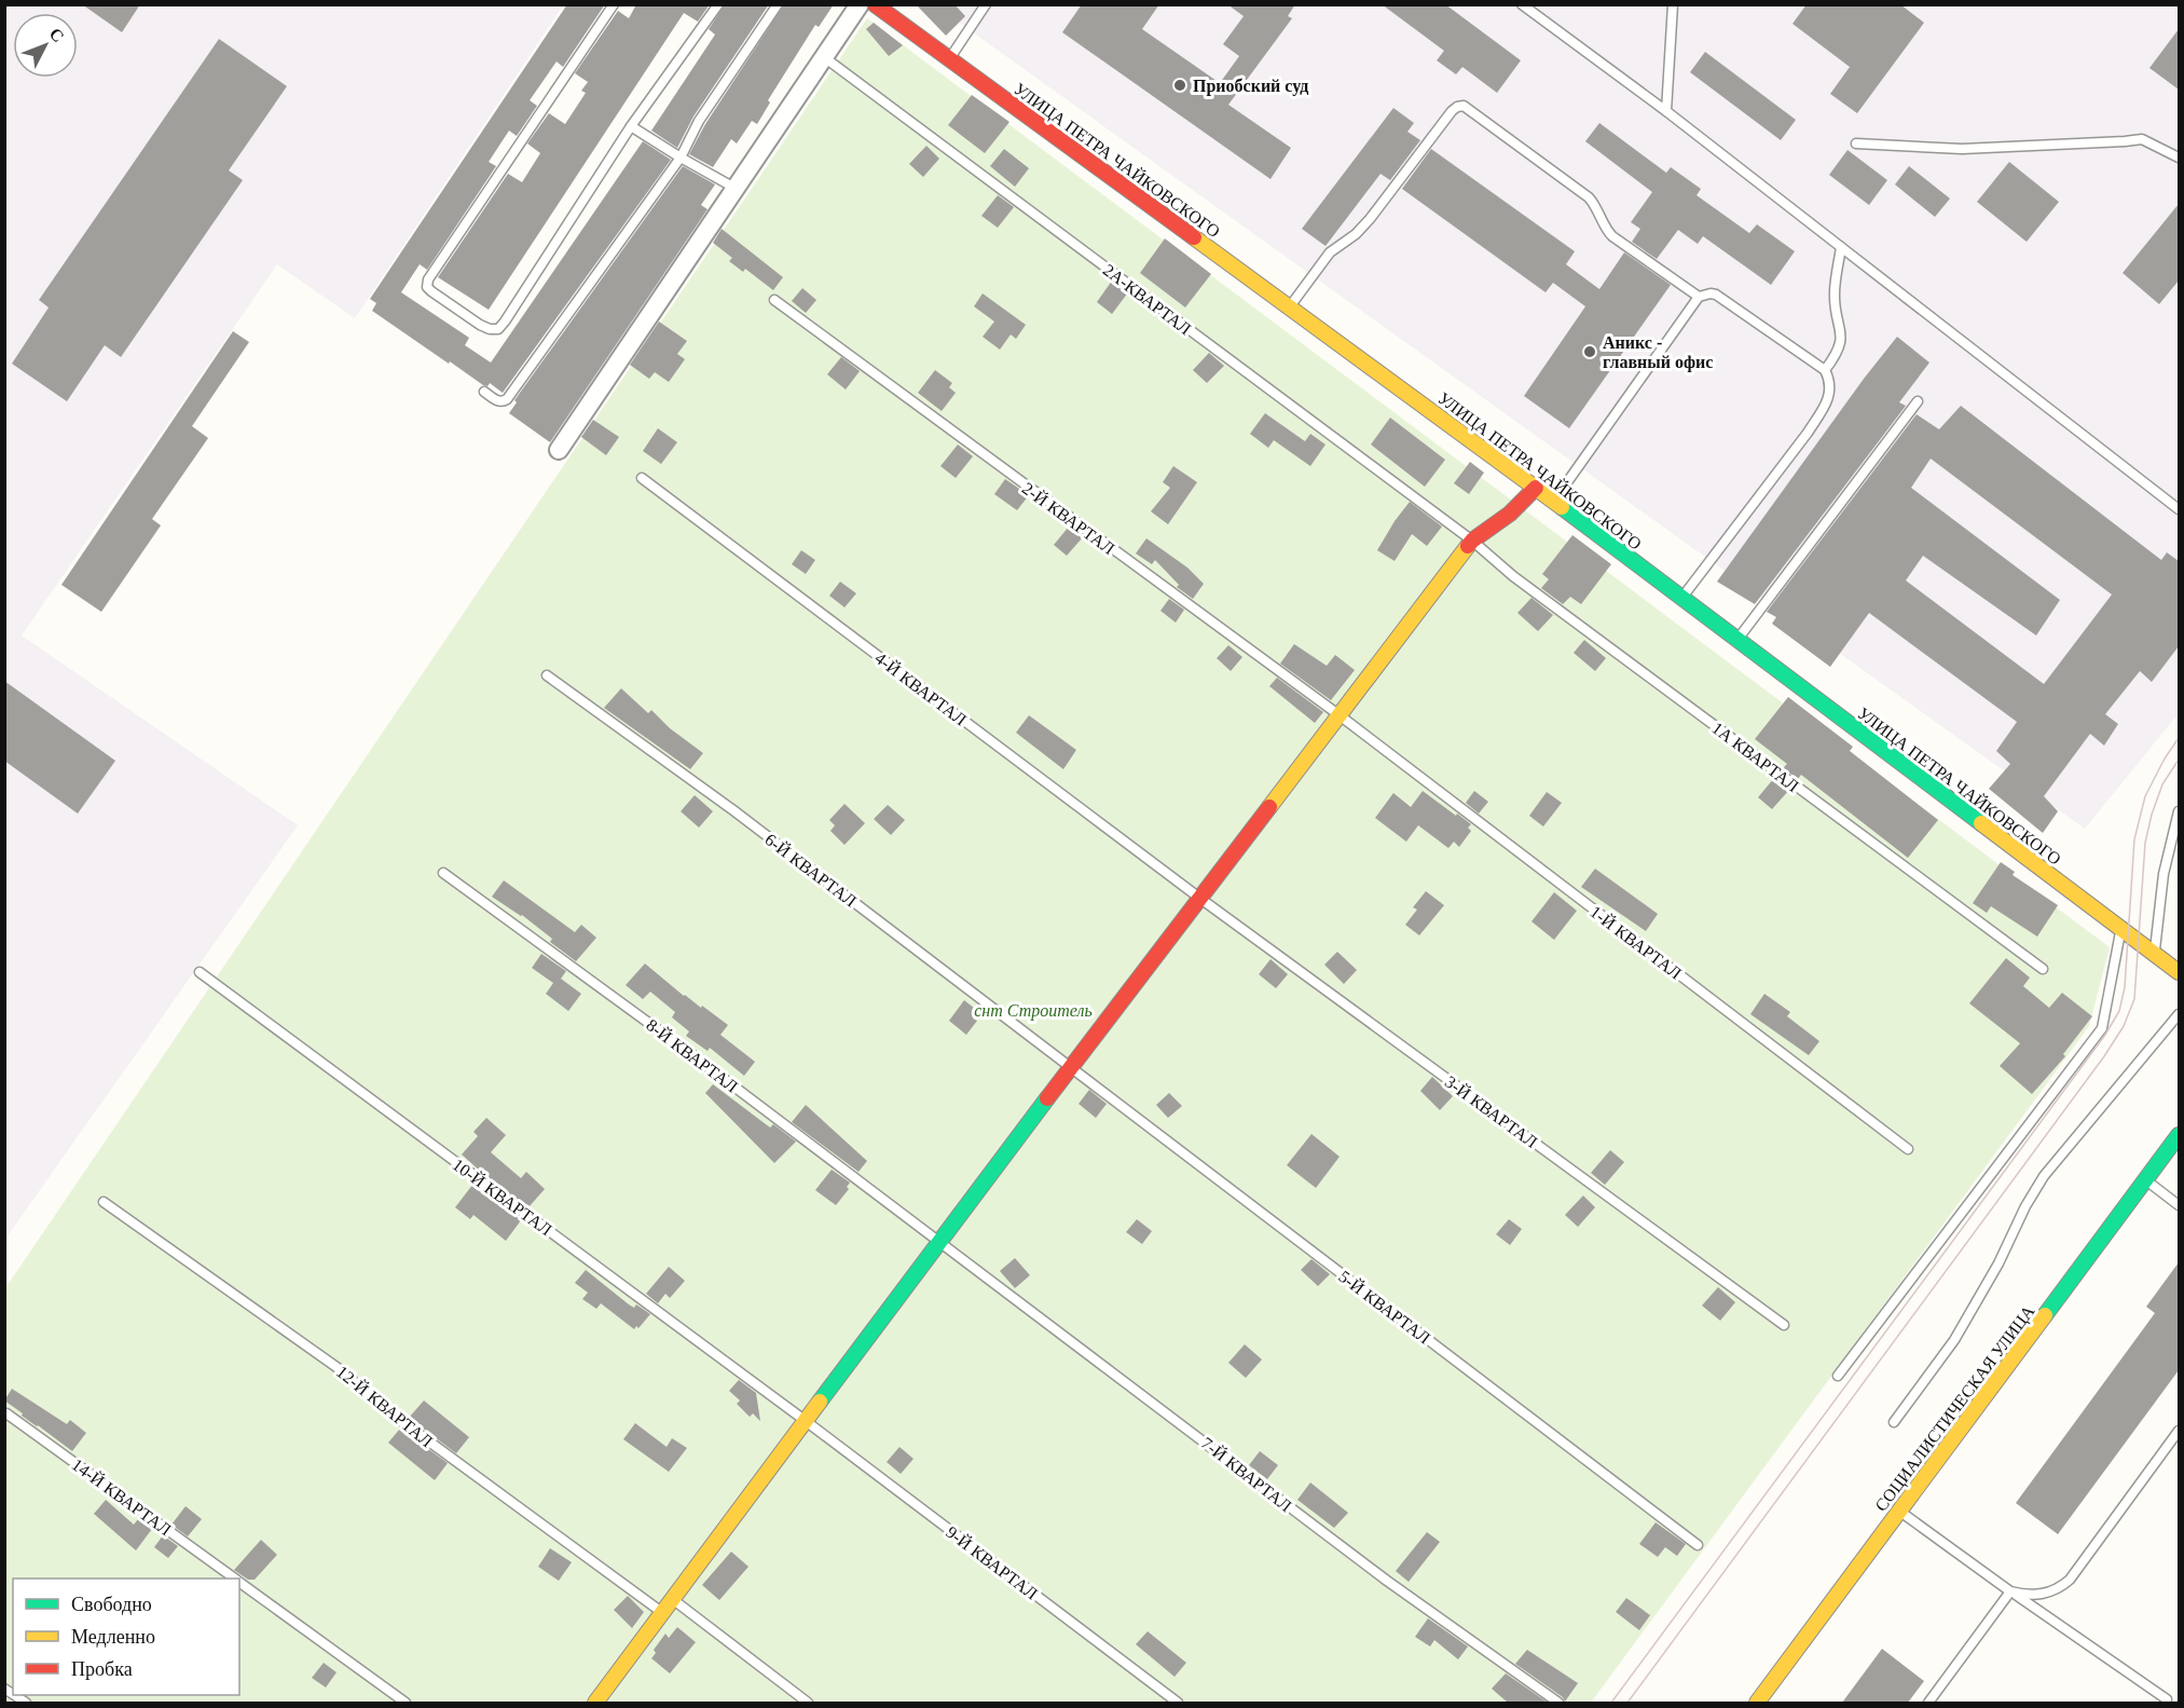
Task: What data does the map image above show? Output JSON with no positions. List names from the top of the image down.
{
  "streets": {
    "street": ["УЛИЦА ПЕТРА ЧАЙКОВСКОГО", "СОЦИАЛИСТИЧЕСКАЯ УЛИЦА"],
    "lane": [
      "2А-КВАРТАЛ",
      "2-Й КВАРТАЛ",
      "4-Й КВАРТАЛ",
      "1А КВАРТАЛ",
      "6-Й КВАРТАЛ",
      "1-Й КВАРТАЛ",
      "8-Й КВАРТАЛ",
      "3-Й КВАРТАЛ",
      "10-Й КВАРТАЛ",
      "5-Й КВАРТАЛ",
      "12-Й КВАРТАЛ",
      "7-Й КВАРТАЛ",
      "14-Й КВАРТАЛ",
      "9-Й КВАРТАЛ"
    ]
  },
  "crossings": [
    ["2А-КВАРТАЛ", "1А КВАРТАЛ"],
    ["2-Й КВАРТАЛ", "1-Й КВАРТАЛ"],
    ["4-Й КВАРТАЛ", "3-Й КВАРТАЛ"],
    ["6-Й КВАРТАЛ", "5-Й КВАРТАЛ"],
    ["8-Й КВАРТАЛ", "7-Й КВАРТАЛ"],
    ["10-Й КВАРТАЛ", "9-Й КВАРТАЛ"]
  ],
  "parks": ["снт Строитель"],
  "places": ["Приобский суд", "Аникс - главный офис"],
  "legend": ["Свободно", "Медленно", "Пробка"],
  "north": "top right"
}
